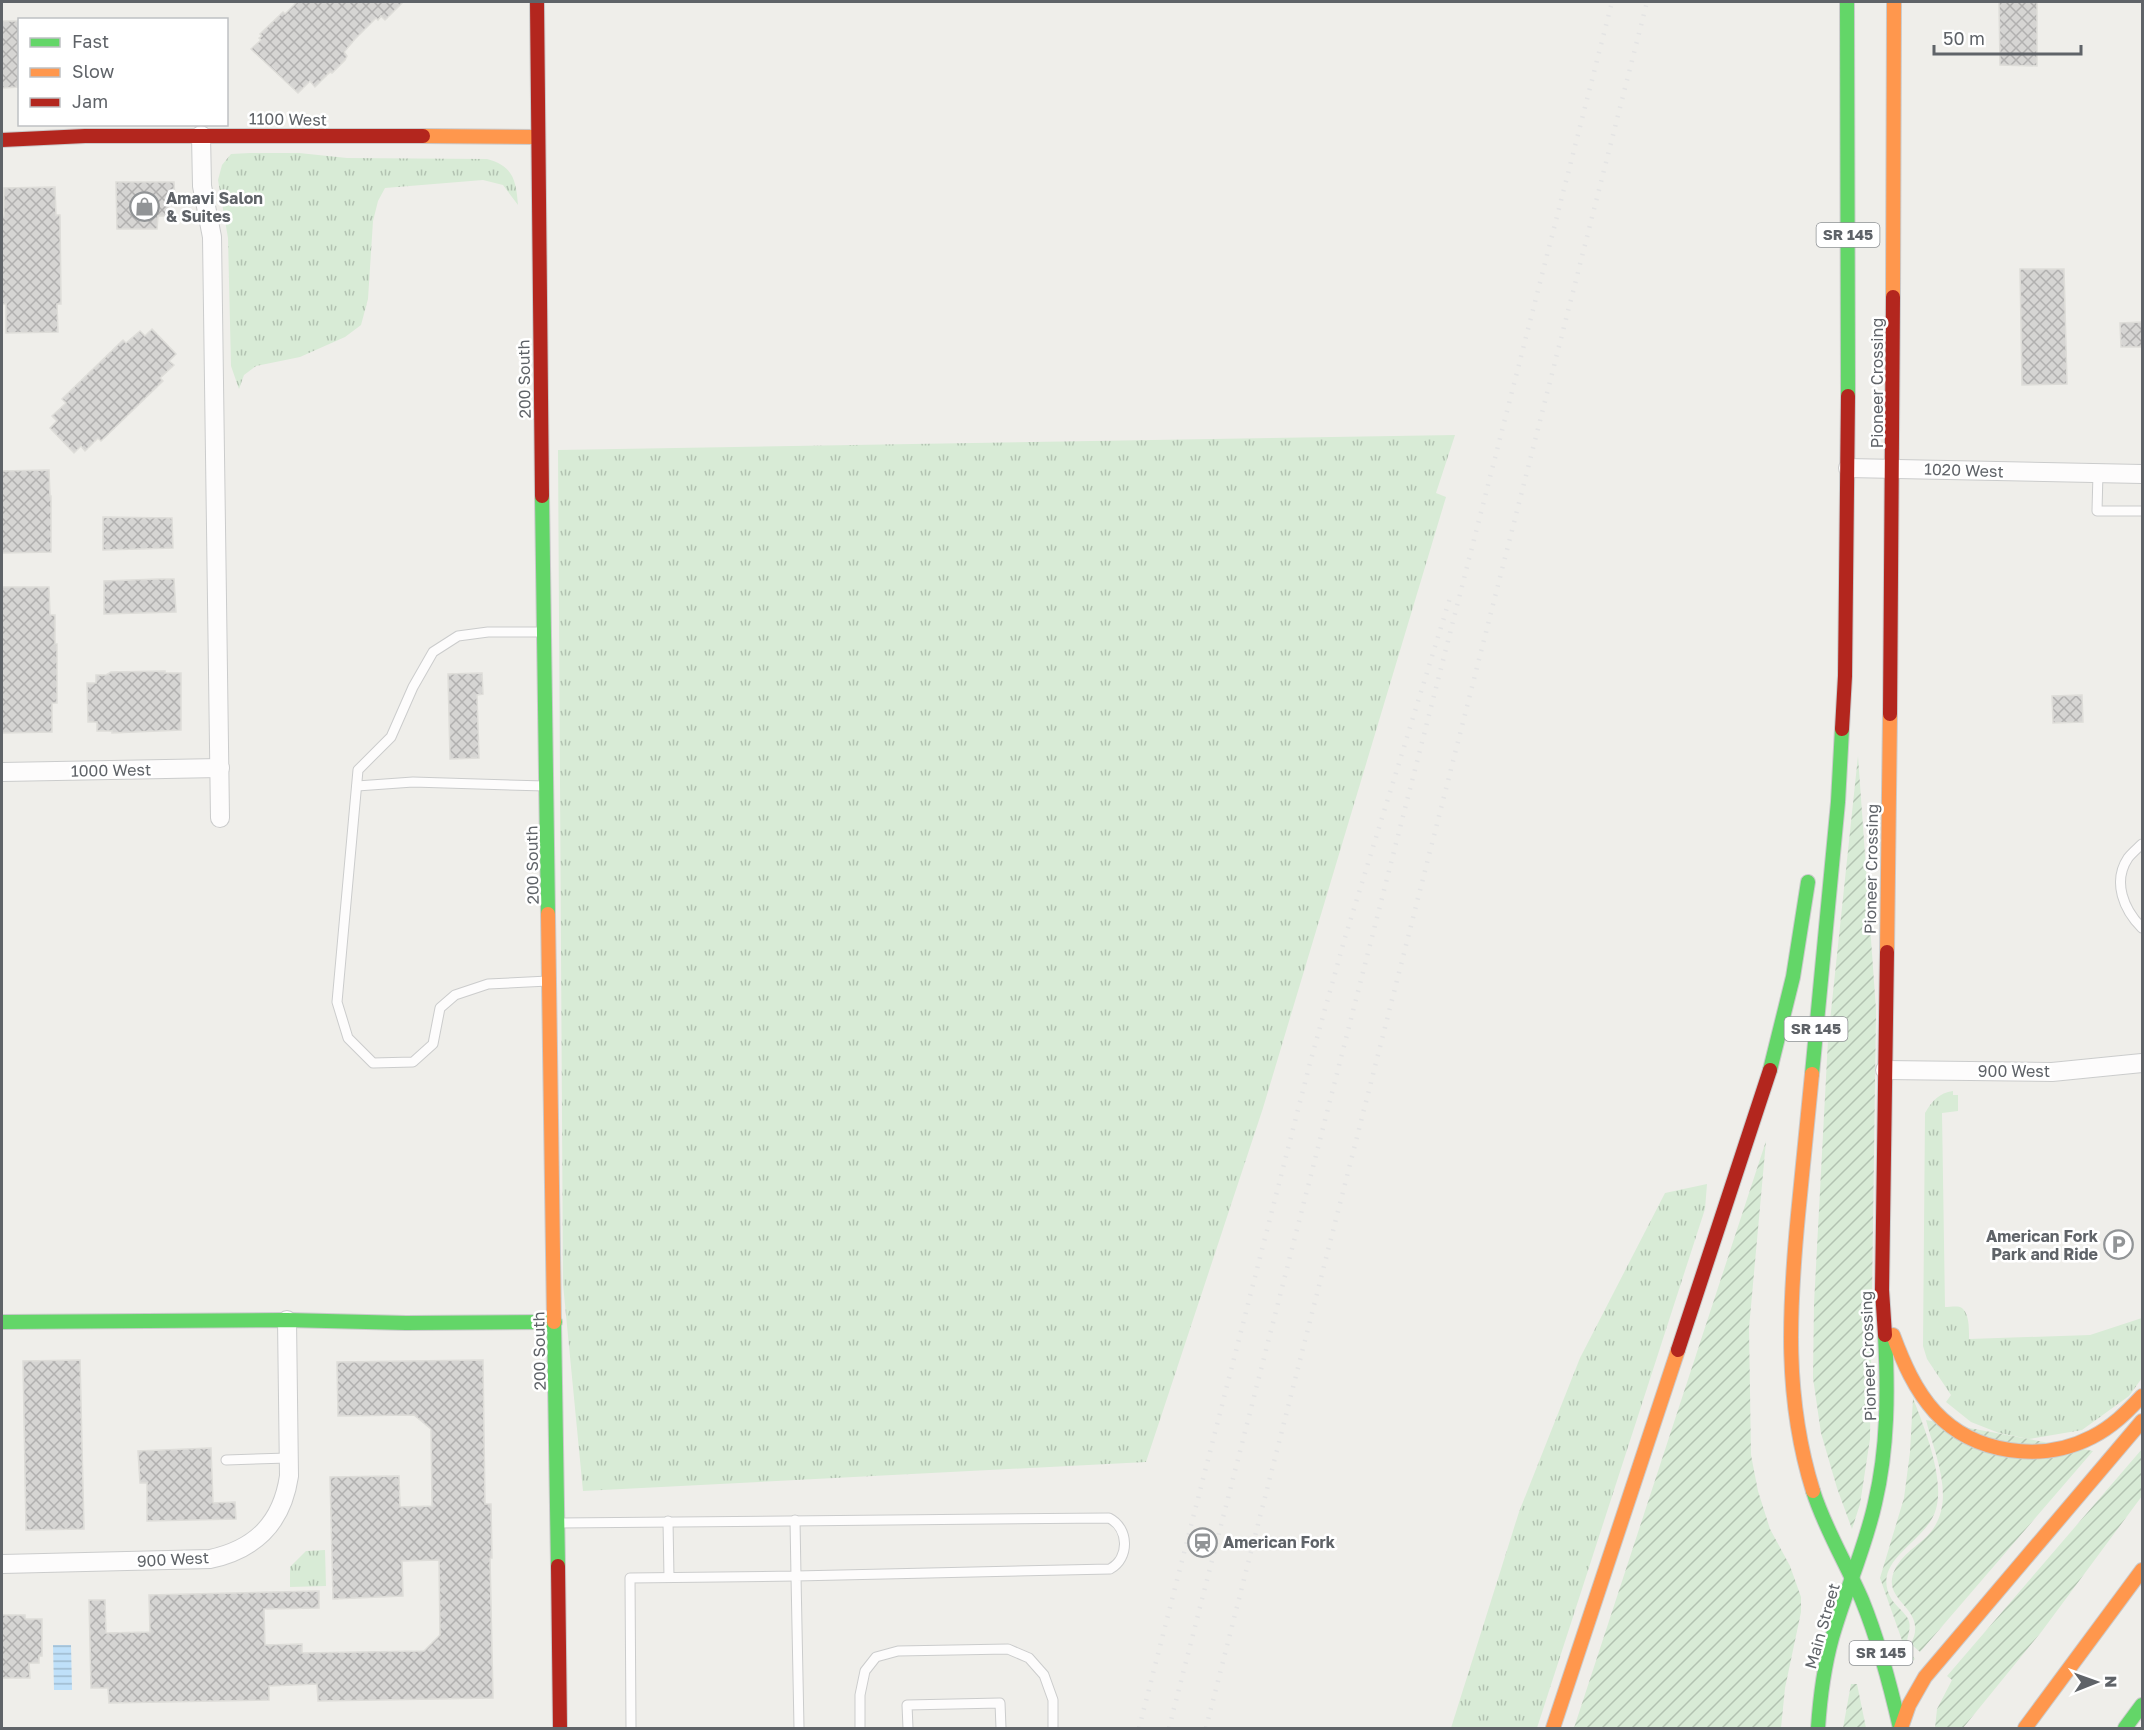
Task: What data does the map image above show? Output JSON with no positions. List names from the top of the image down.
{
  "streets": {
    "main road": [
      "1100 West",
      "SR 145",
      "200 South",
      "Pioneer Crossing",
      "Main Street"
    ],
    "street": ["1020 West", "1000 West", "900 West"]
  },
  "crossings": [
    ["1100 West", "200 South"],
    ["Pioneer Crossing", "1020 West"],
    ["Pioneer Crossing", "900 West"],
    ["Pioneer Crossing", "Main Street"]
  ],
  "places": {
    "shop": ["Amavi Salon & Suites"],
    "parking": ["American Fork Park and Ride"],
    "station": ["American Fork"]
  },
  "legend": ["Fast", "Slow", "Jam"],
  "scale_bar": "50 m",
  "north": "right"
}
